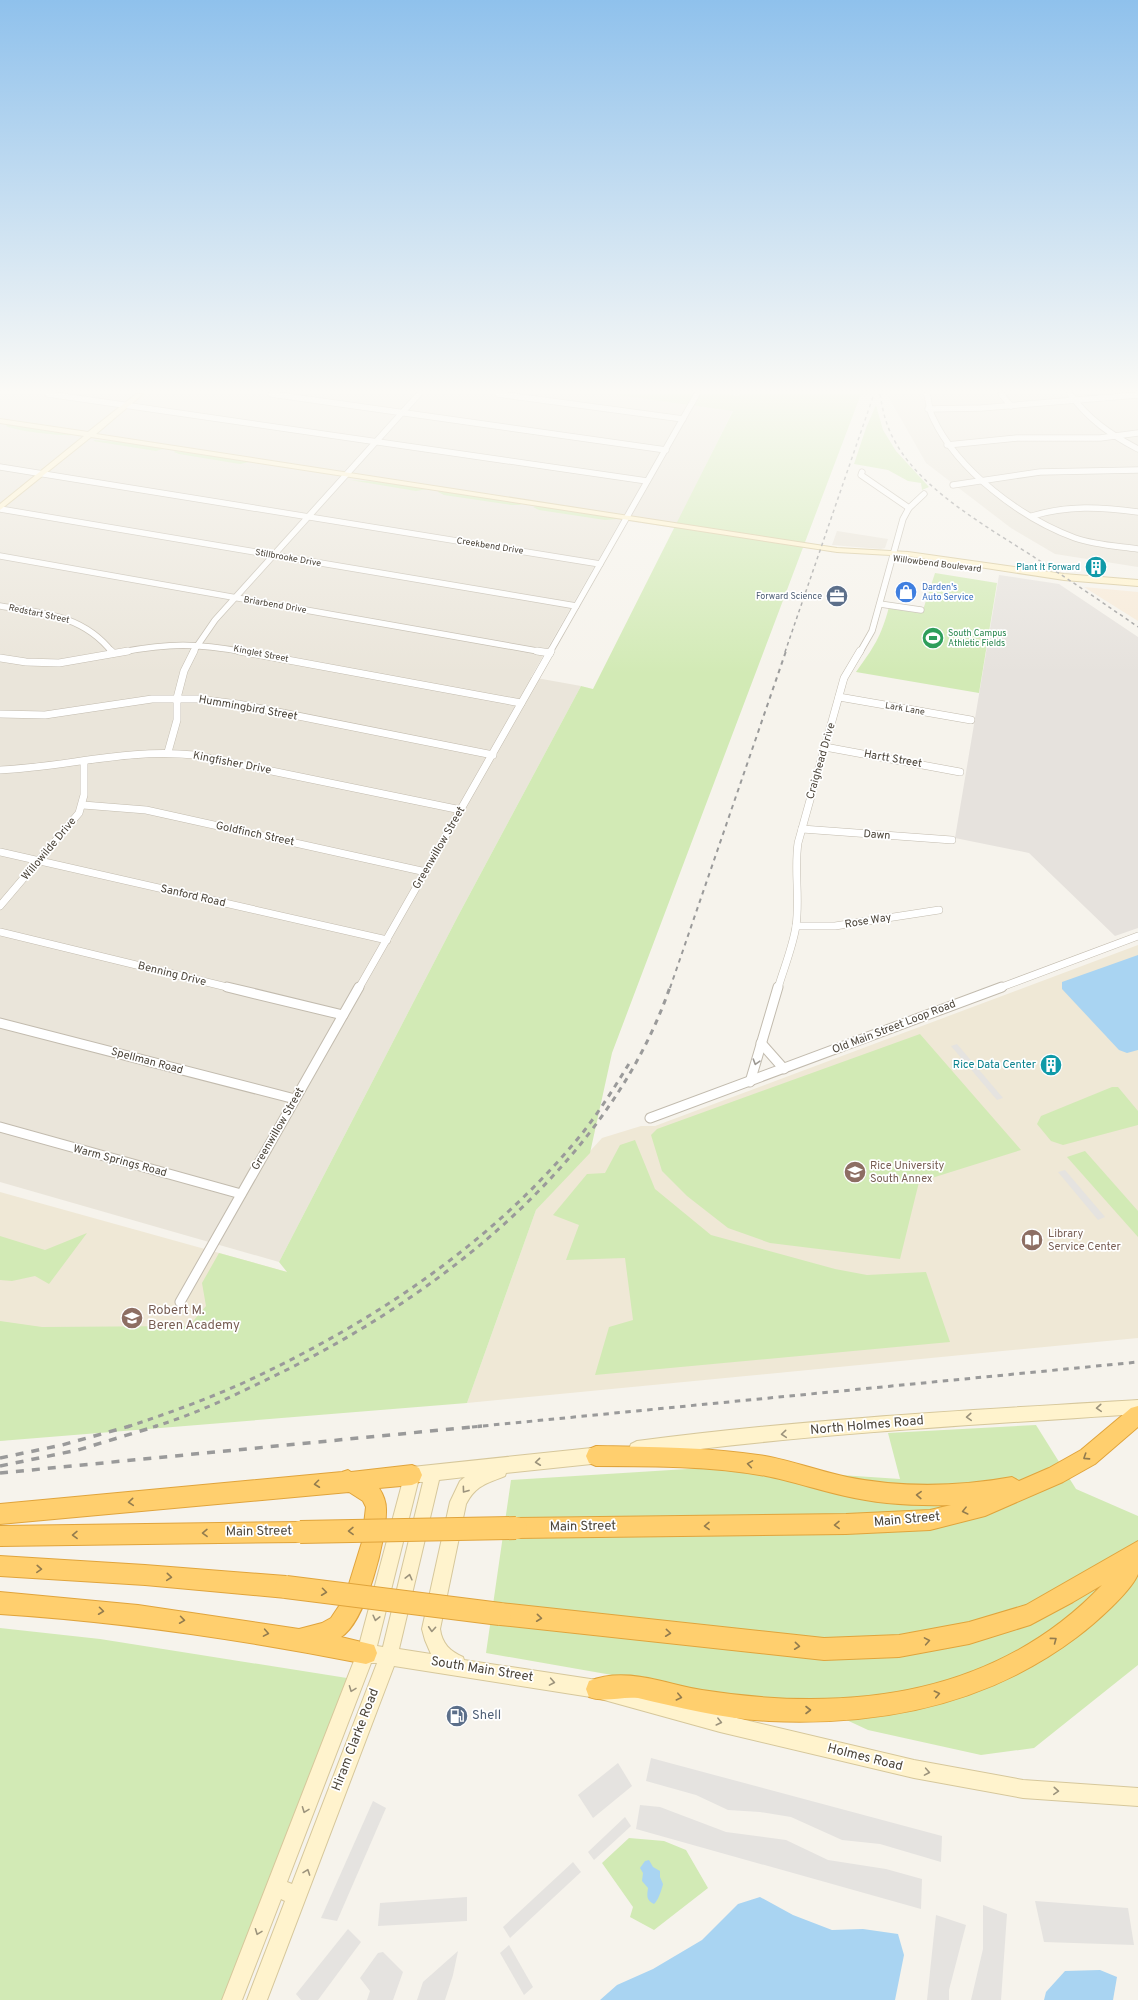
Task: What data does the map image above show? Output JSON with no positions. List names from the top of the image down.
{
  "streets": {
    "highway": ["Main Street"],
    "main road": [
      "Willowbend Boulevard",
      "North Holmes Road",
      "South Main Street",
      "Hiram Clarke Road",
      "Holmes Road"
    ],
    "street": [
      "Creekbend Drive",
      "Stillbrooke Drive",
      "Briarbend Drive",
      "Redstart Street",
      "Kinglet Street",
      "Hummingbird Street",
      "Lark Lane",
      "Hartt Street",
      "Craighead Drive",
      "Kingfisher Drive",
      "Goldfinch Street",
      "Dawn",
      "Greenwillow Street",
      "Willowilde Drive",
      "Sanford Road",
      "Rose Way",
      "Benning Drive",
      "Old Main Street Loop Road",
      "Spellman Road",
      "Warm Springs Road"
    ]
  },
  "crossings": [
    ["Creekbend Drive", "Greenwillow Street"],
    ["Stillbrooke Drive", "Greenwillow Street"],
    ["Willowbend Boulevard", "Craighead Drive"],
    ["Willowbend Boulevard", "Greenwillow Street"],
    ["Briarbend Drive", "Greenwillow Street"],
    ["Redstart Street", "Kinglet Street"],
    ["Kinglet Street", "Greenwillow Street"],
    ["Hummingbird Street", "Greenwillow Street"],
    ["Lark Lane", "Craighead Drive"],
    ["Hartt Street", "Craighead Drive"],
    ["Craighead Drive", "Dawn"],
    ["Craighead Drive", "Rose Way"],
    ["Craighead Drive", "Old Main Street Loop Road"],
    ["Kingfisher Drive", "Greenwillow Street"],
    ["Kingfisher Drive", "Willowilde Drive"],
    ["Goldfinch Street", "Greenwillow Street"],
    ["Goldfinch Street", "Willowilde Drive"],
    ["Greenwillow Street", "Sanford Road"],
    ["Greenwillow Street", "Benning Drive"],
    ["Greenwillow Street", "Spellman Road"],
    ["Greenwillow Street", "Warm Springs Road"],
    ["Willowilde Drive", "Sanford Road"],
    ["South Main Street", "Hiram Clarke Road"],
    ["South Main Street", "Holmes Road"]
  ],
  "one_way": ["North Holmes Road", "South Main Street", "Holmes Road"],
  "places": {
    "building": ["Plant It Forward", "Rice Data Center"],
    "shop": ["Darden's Auto Service"],
    "office": ["Forward Science"],
    "sports": ["South Campus Athletic Fields"],
    "school or university": ["Rice University South Annex", "Robert M. Beren Academy"],
    "library": ["Library Service Center"],
    "fuel station": ["Shell"]
  }
}
